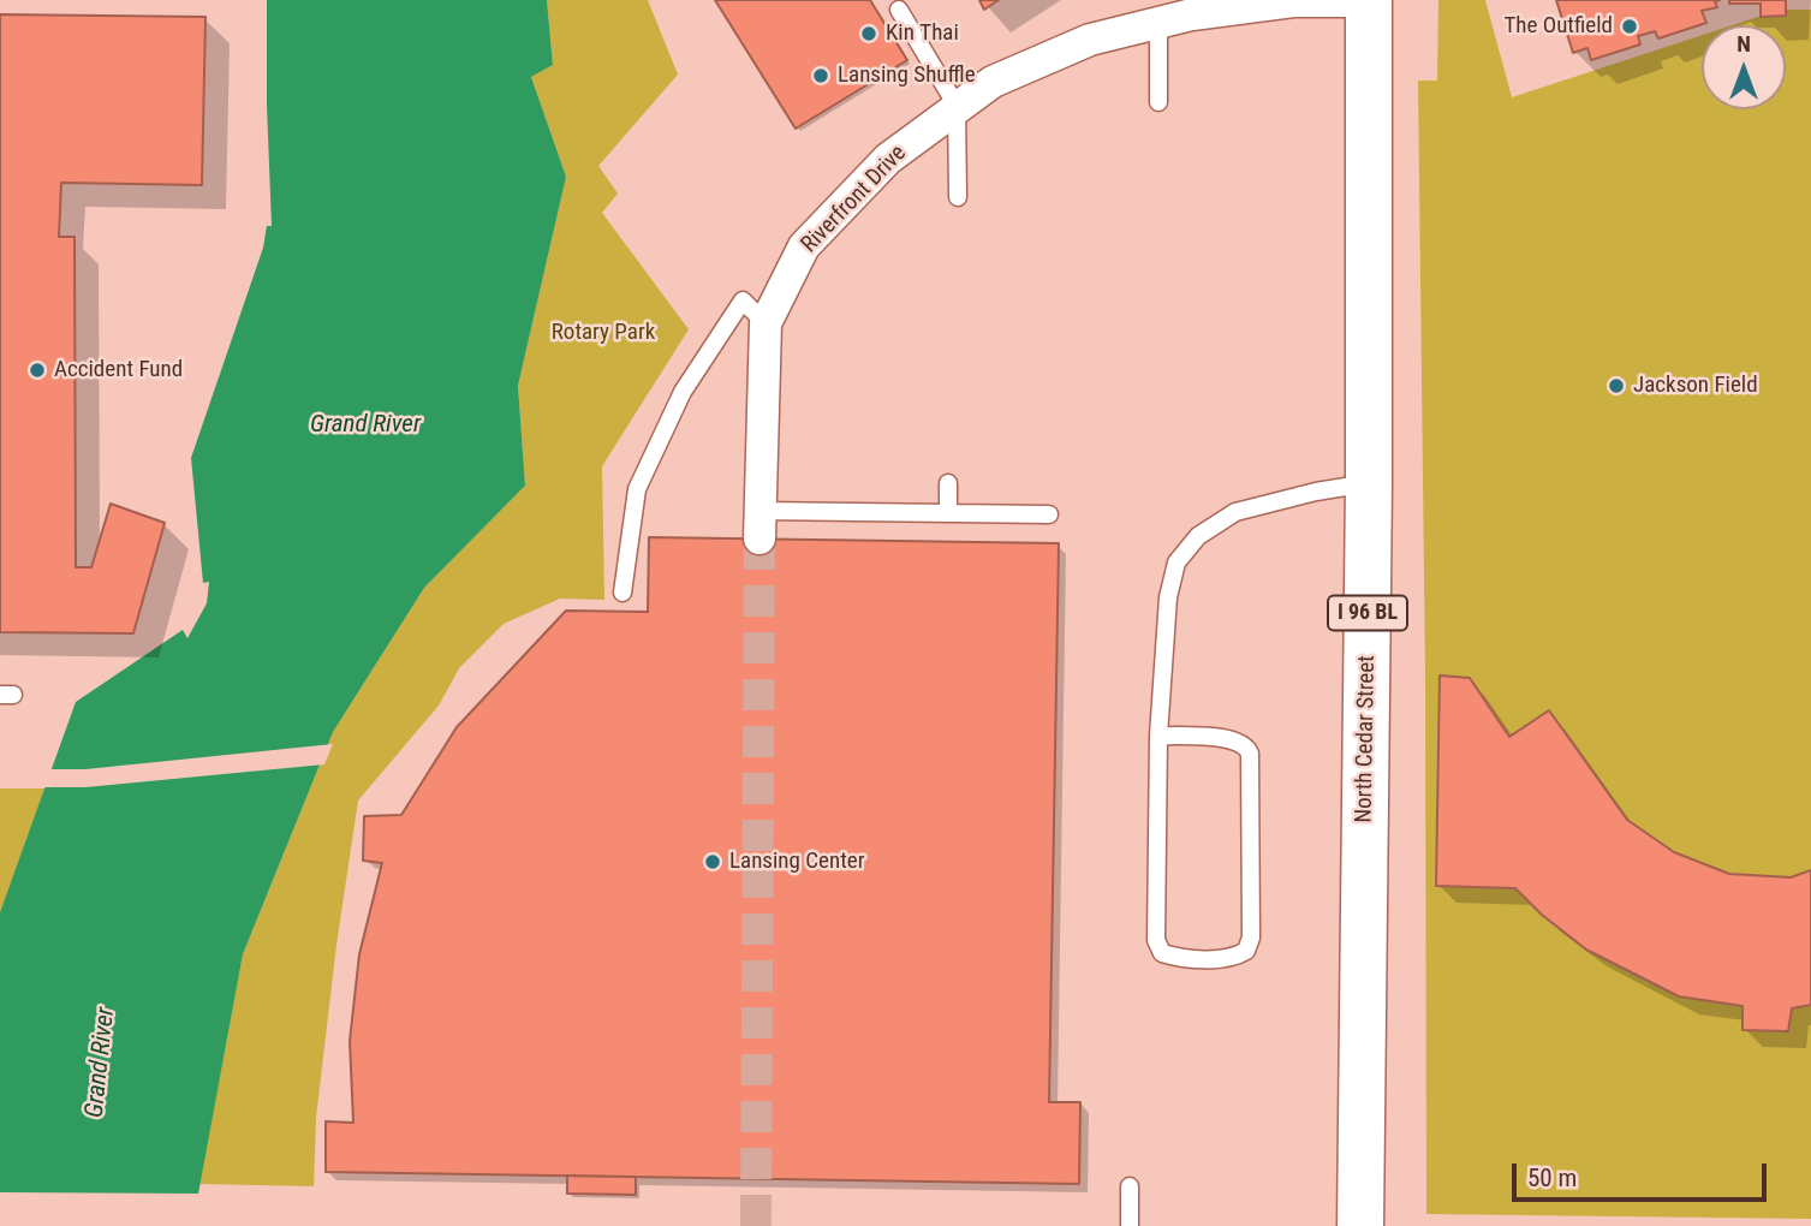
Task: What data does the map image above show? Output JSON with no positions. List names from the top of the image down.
{
  "streets": {
    "main road": ["I 96 BL", "North Cedar Street"],
    "street": ["Riverfront Drive"]
  },
  "crossings": [
    ["Riverfront Drive", "North Cedar Street"]
  ],
  "water": ["Grand River"],
  "parks": ["Rotary Park"],
  "places": [
    "The Outfield",
    "Kin Thai",
    "Lansing Shuffle",
    "Accident Fund",
    "Jackson Field",
    "Lansing Center"
  ],
  "scale_bar": "50 m",
  "north": "top"
}
